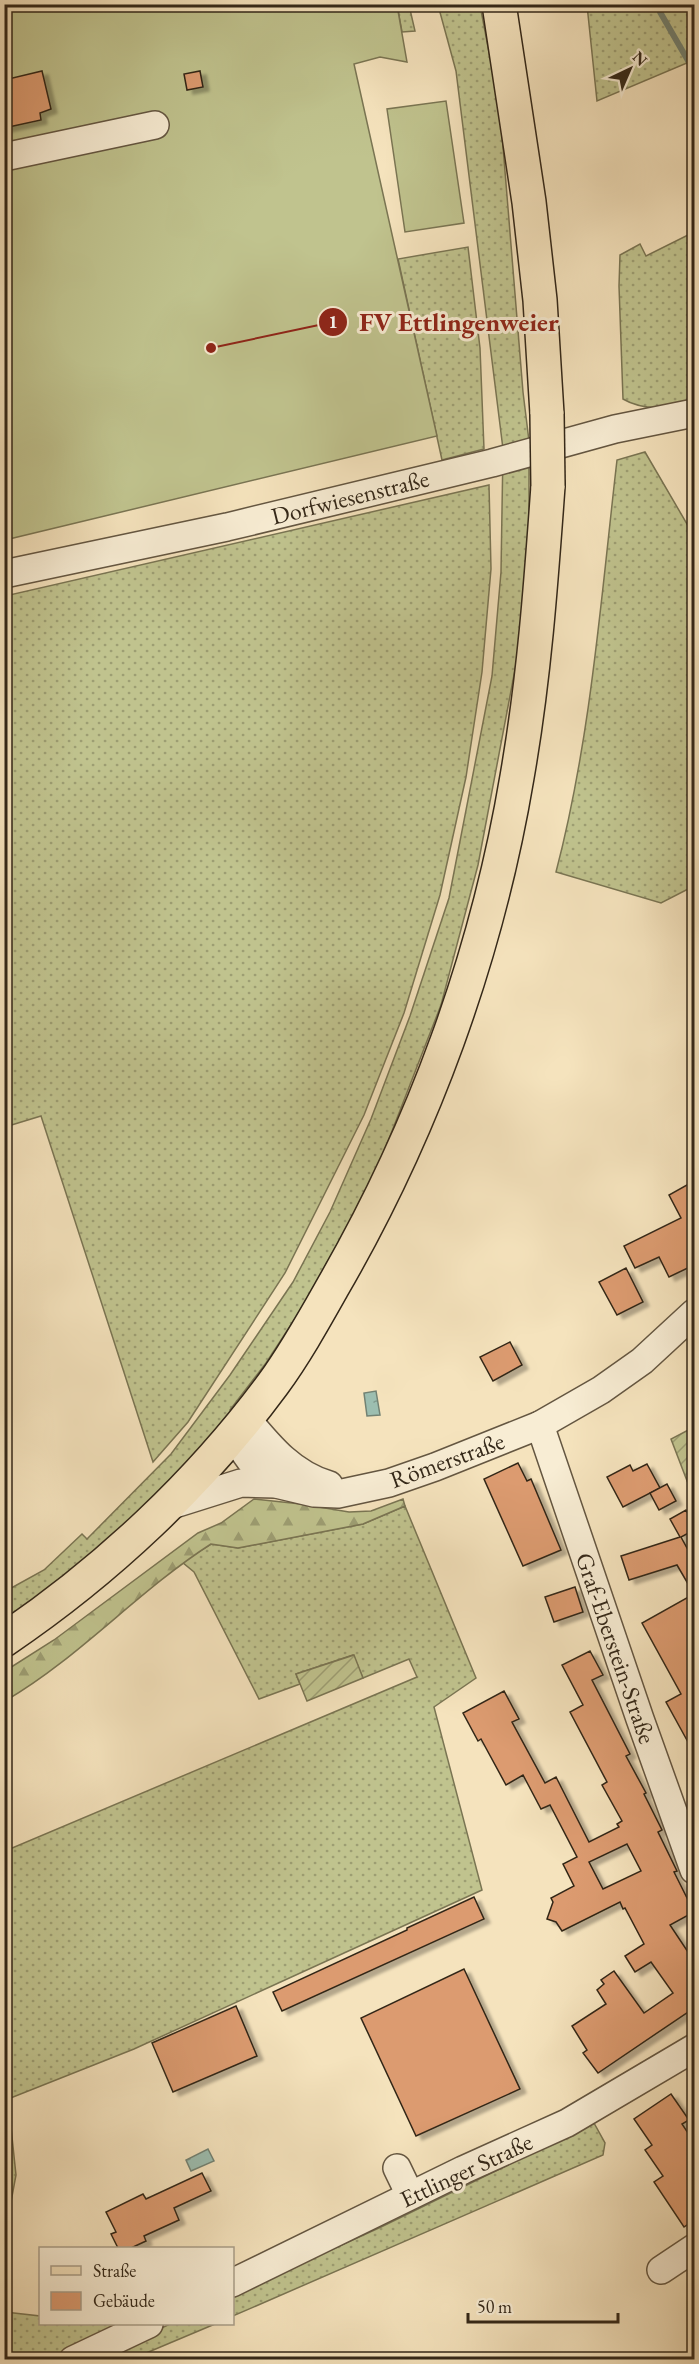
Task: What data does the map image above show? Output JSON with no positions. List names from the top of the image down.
{
  "streets": {
    "main road": ["Römerstraße"],
    "street": ["Dorfwiesenstraße", "Graf-Eberstein-Straße", "Ettlinger Straße"]
  },
  "crossings": [
    ["Römerstraße", "Graf-Eberstein-Straße"]
  ],
  "places": ["FV Ettlingenweier"],
  "legend": ["Straße", "Gebäude"],
  "scale_bar": "50 m",
  "north": "top right"
}
